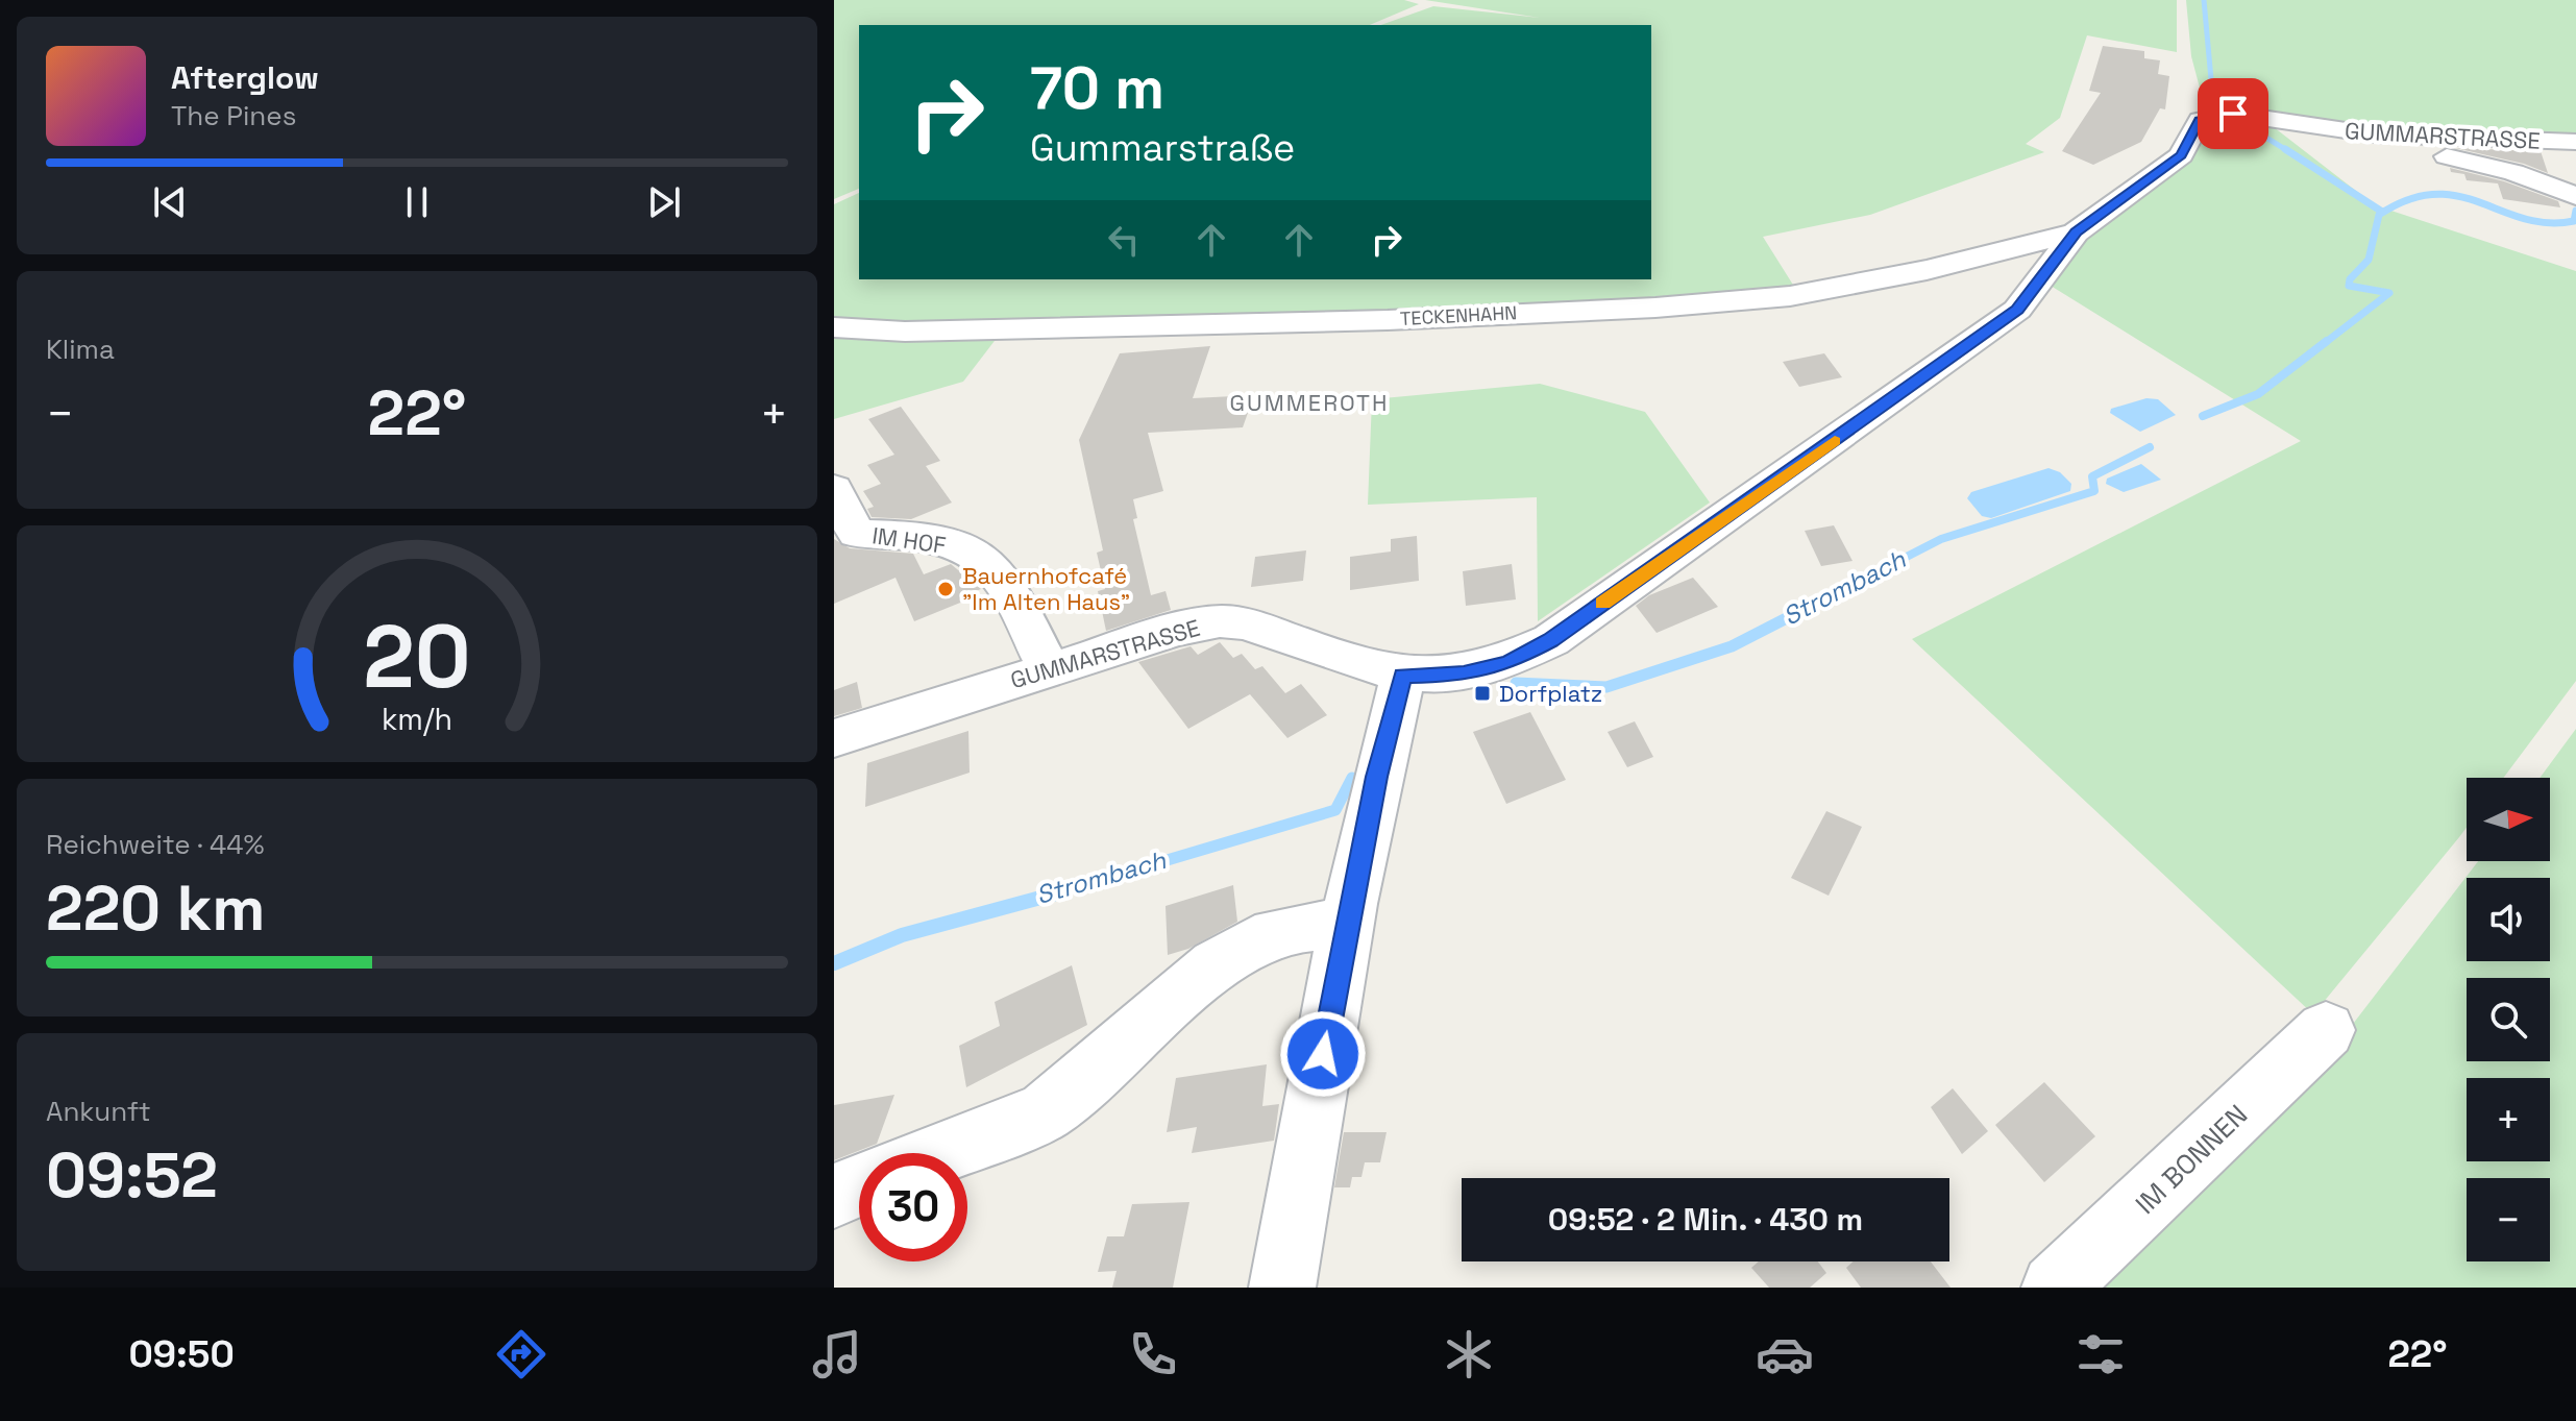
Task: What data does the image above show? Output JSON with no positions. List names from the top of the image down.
{
  "streets": {
    "street": [
      "GUMMARSTRASSE",
      "TECKENHAHN",
      "IM HOF",
      "IM BONNEN"
    ]
  },
  "crossings": [
    ["GUMMARSTRASSE", "TECKENHAHN"],
    ["GUMMARSTRASSE", "IM HOF"]
  ],
  "districts": ["GUMMEROTH"],
  "water": ["Strombach"],
  "places": {
    "other": ["Bauernhofcafé \"Im Alten Haus\""],
    "transit": ["Dorfplatz"]
  },
  "north": "right",
  "page": {
    "turn": ["70 m", "Gummarstraße"],
    "song": ["Afterglow", "The Pines"],
    "tile": [
      "Klima",
      ["Reichweite · 44%", "220 km"],
      ["Ankunft", "09:52"]
    ],
    "heat": ["−", "22°", "+"],
    "map_buttons": ["+", "−"],
    "limit": "30",
    "trip": "09:52 · 2 Min. · 430 m",
    "tabs": ["09:50", "22°"],
    "gauge": ["20", "km/h"]
  }
}
